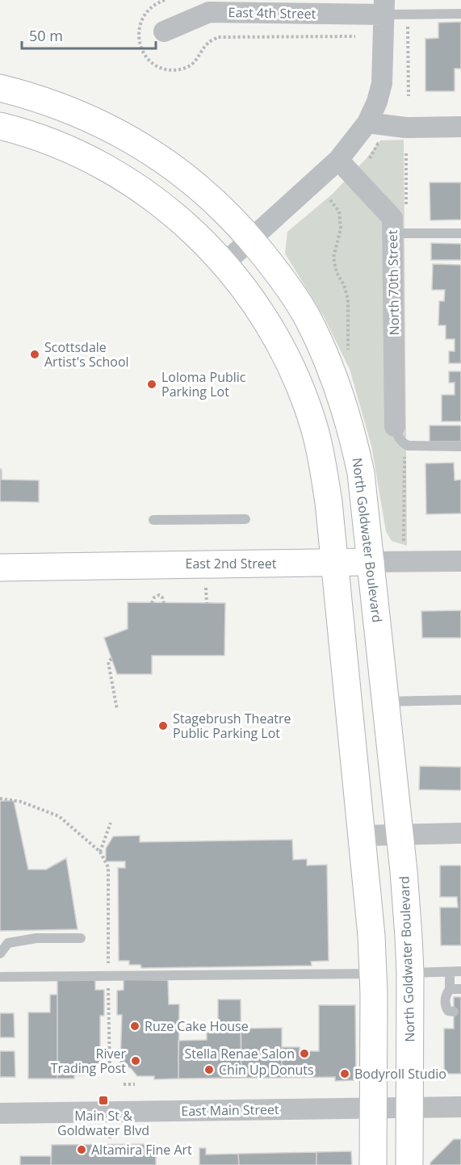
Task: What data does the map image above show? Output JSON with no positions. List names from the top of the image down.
{
  "streets": {
    "main road": ["North Goldwater Boulevard", "East 2nd Street"],
    "street": ["East 4th Street", "North 70th Street", "East Main Street"]
  },
  "crossings": [
    ["North Goldwater Boulevard", "East 2nd Street"],
    ["North Goldwater Boulevard", "East Main Street"]
  ],
  "places": {
    "other": [
      "Scottsdale Artist's School",
      "Loloma Public Parking Lot",
      "Stagebrush Theatre Public Parking Lot",
      "Ruze Cake House",
      "Stella Renae Salon",
      "River Trading Post",
      "Chin Up Donuts",
      "Bodyroll Studio",
      "Altamira Fine Art"
    ],
    "transit": ["Main St & Goldwater Blvd"]
  },
  "scale_bar": "50 m"
}
